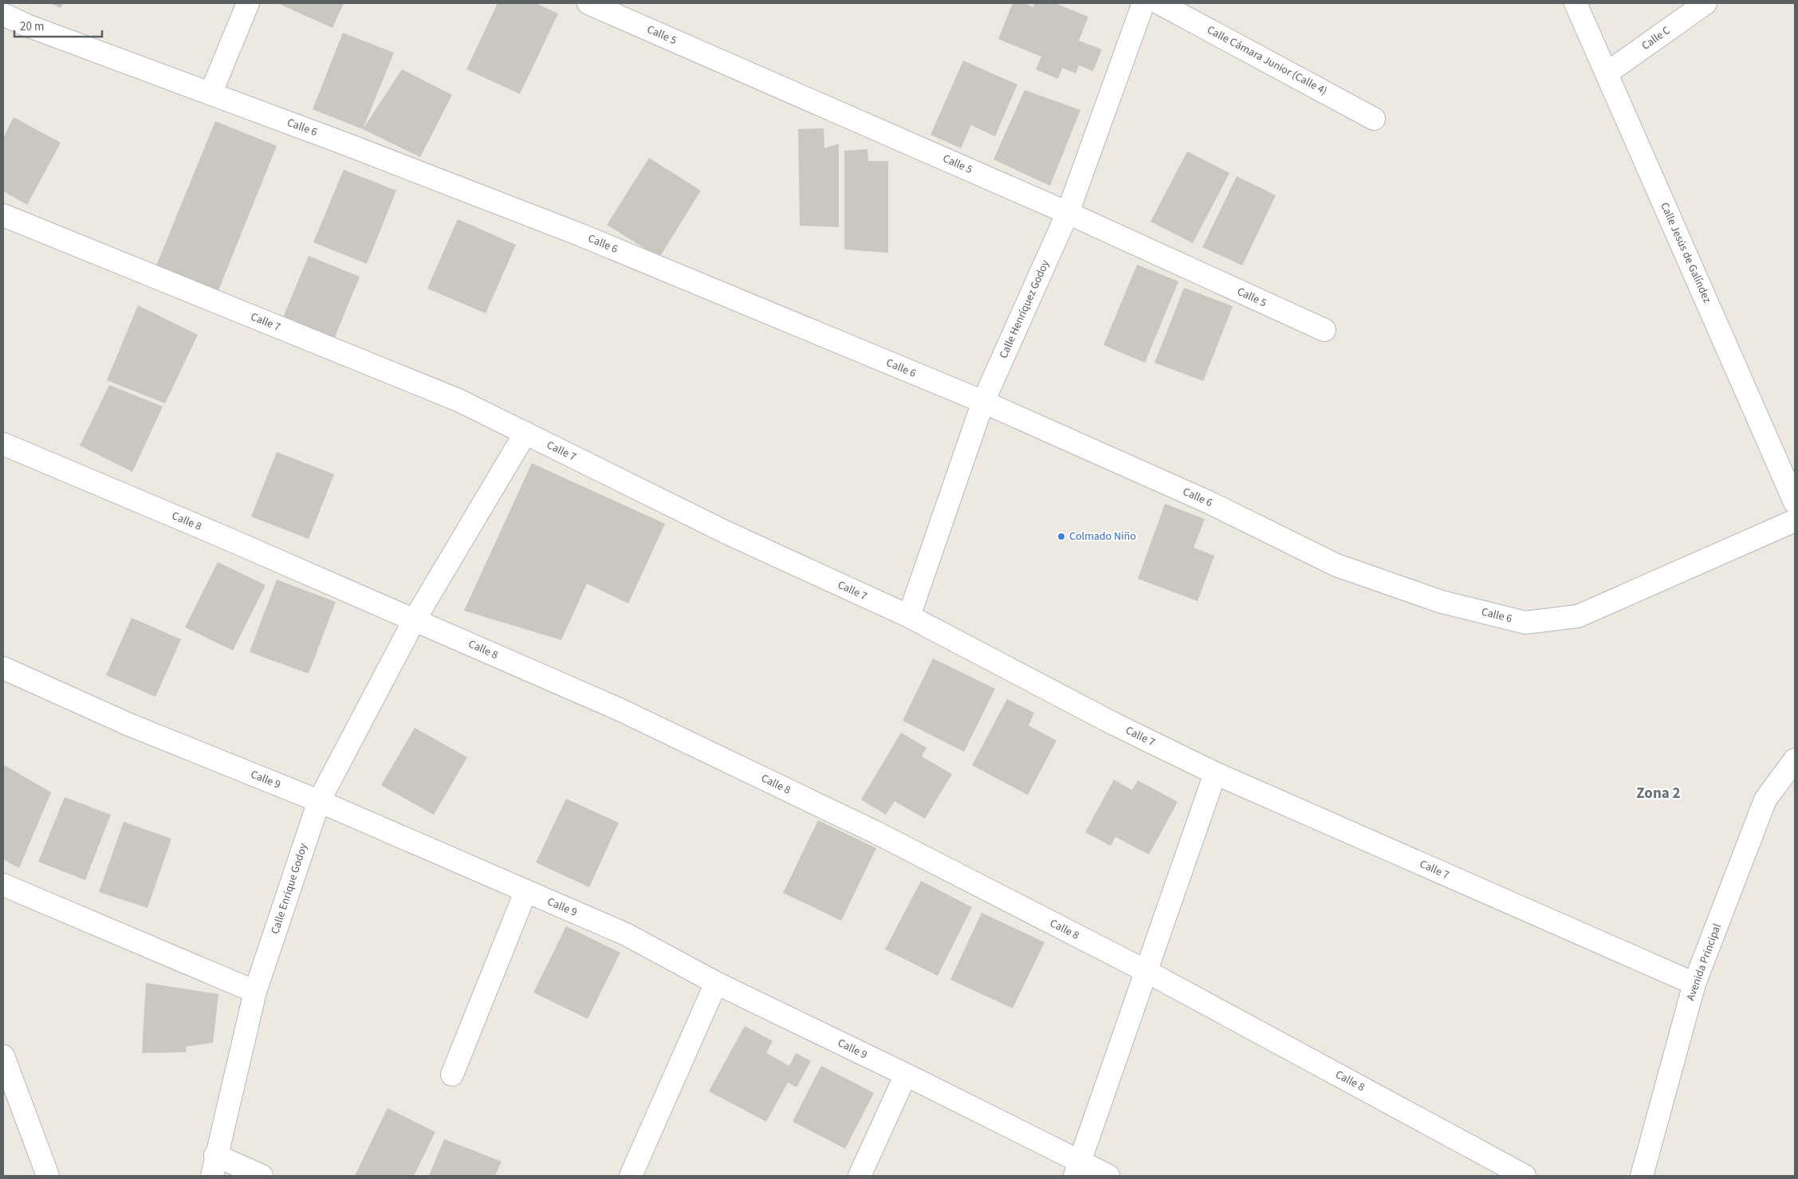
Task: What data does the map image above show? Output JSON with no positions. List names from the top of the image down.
{
  "streets": {
    "street": [
      "Calle 5",
      "Calle C",
      "Calle Cámara Junior (Calle 4)",
      "Calle 6",
      "Calle Jesús de Galíndez",
      "Calle Henríquez Godoy",
      "Calle 7",
      "Calle 8",
      "Calle 9",
      "Calle Enrique Godoy",
      "Avenida Principal"
    ]
  },
  "crossings": [
    ["Calle 5", "Calle Henríquez Godoy"],
    ["Calle C", "Calle Jesús de Galíndez"],
    ["Calle 6", "Calle Henríquez Godoy"],
    ["Calle Henríquez Godoy", "Calle 7"],
    ["Calle 7", "Calle Enrique Godoy"],
    ["Calle 7", "Avenida Principal"],
    ["Calle 8", "Calle Enrique Godoy"],
    ["Calle 9", "Calle Enrique Godoy"]
  ],
  "districts": ["Zona 2"],
  "places": ["Colmado Niño"],
  "scale_bar": "20 m"
}
